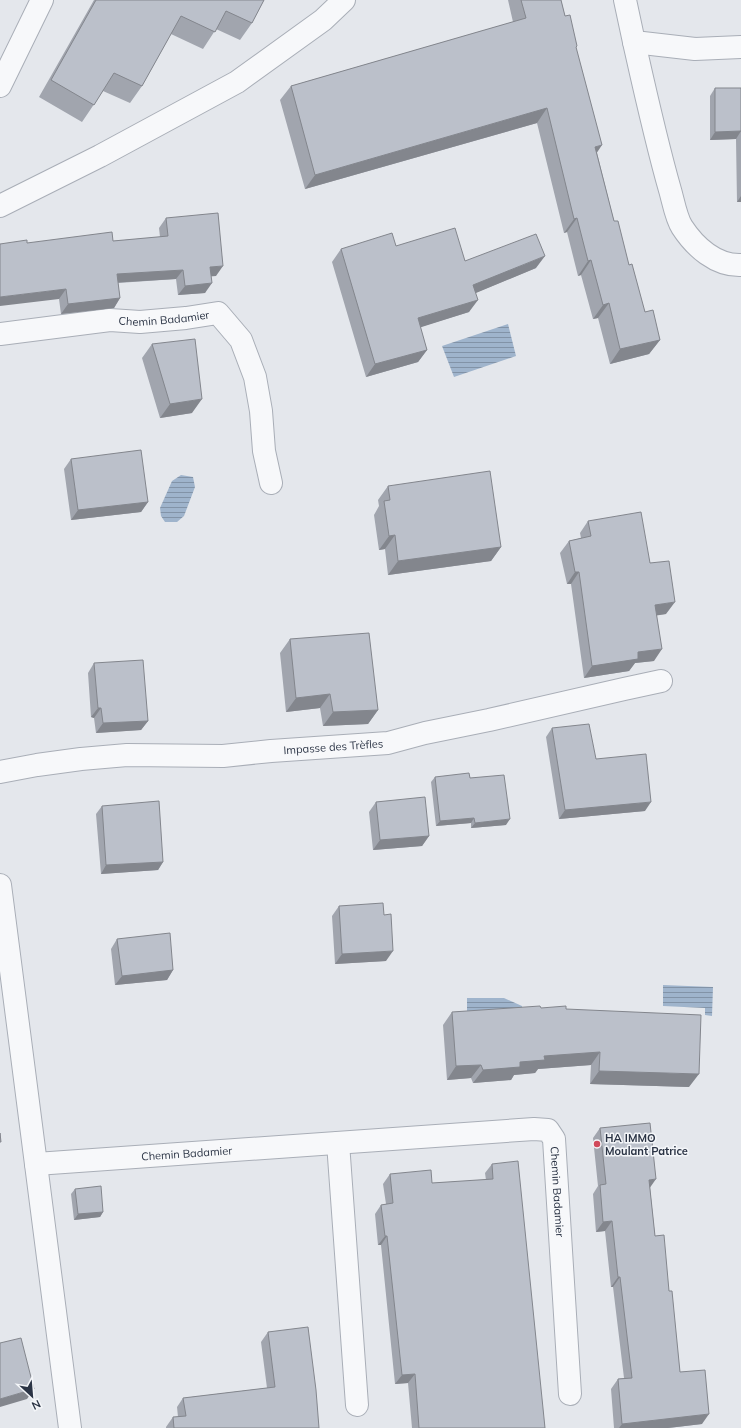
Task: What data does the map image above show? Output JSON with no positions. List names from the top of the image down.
{
  "streets": {
    "street": ["Chemin Badamier", "Impasse des Trèfles"]
  },
  "places": ["HA IMMO Moulant Patrice"],
  "north": "bottom right"
}
